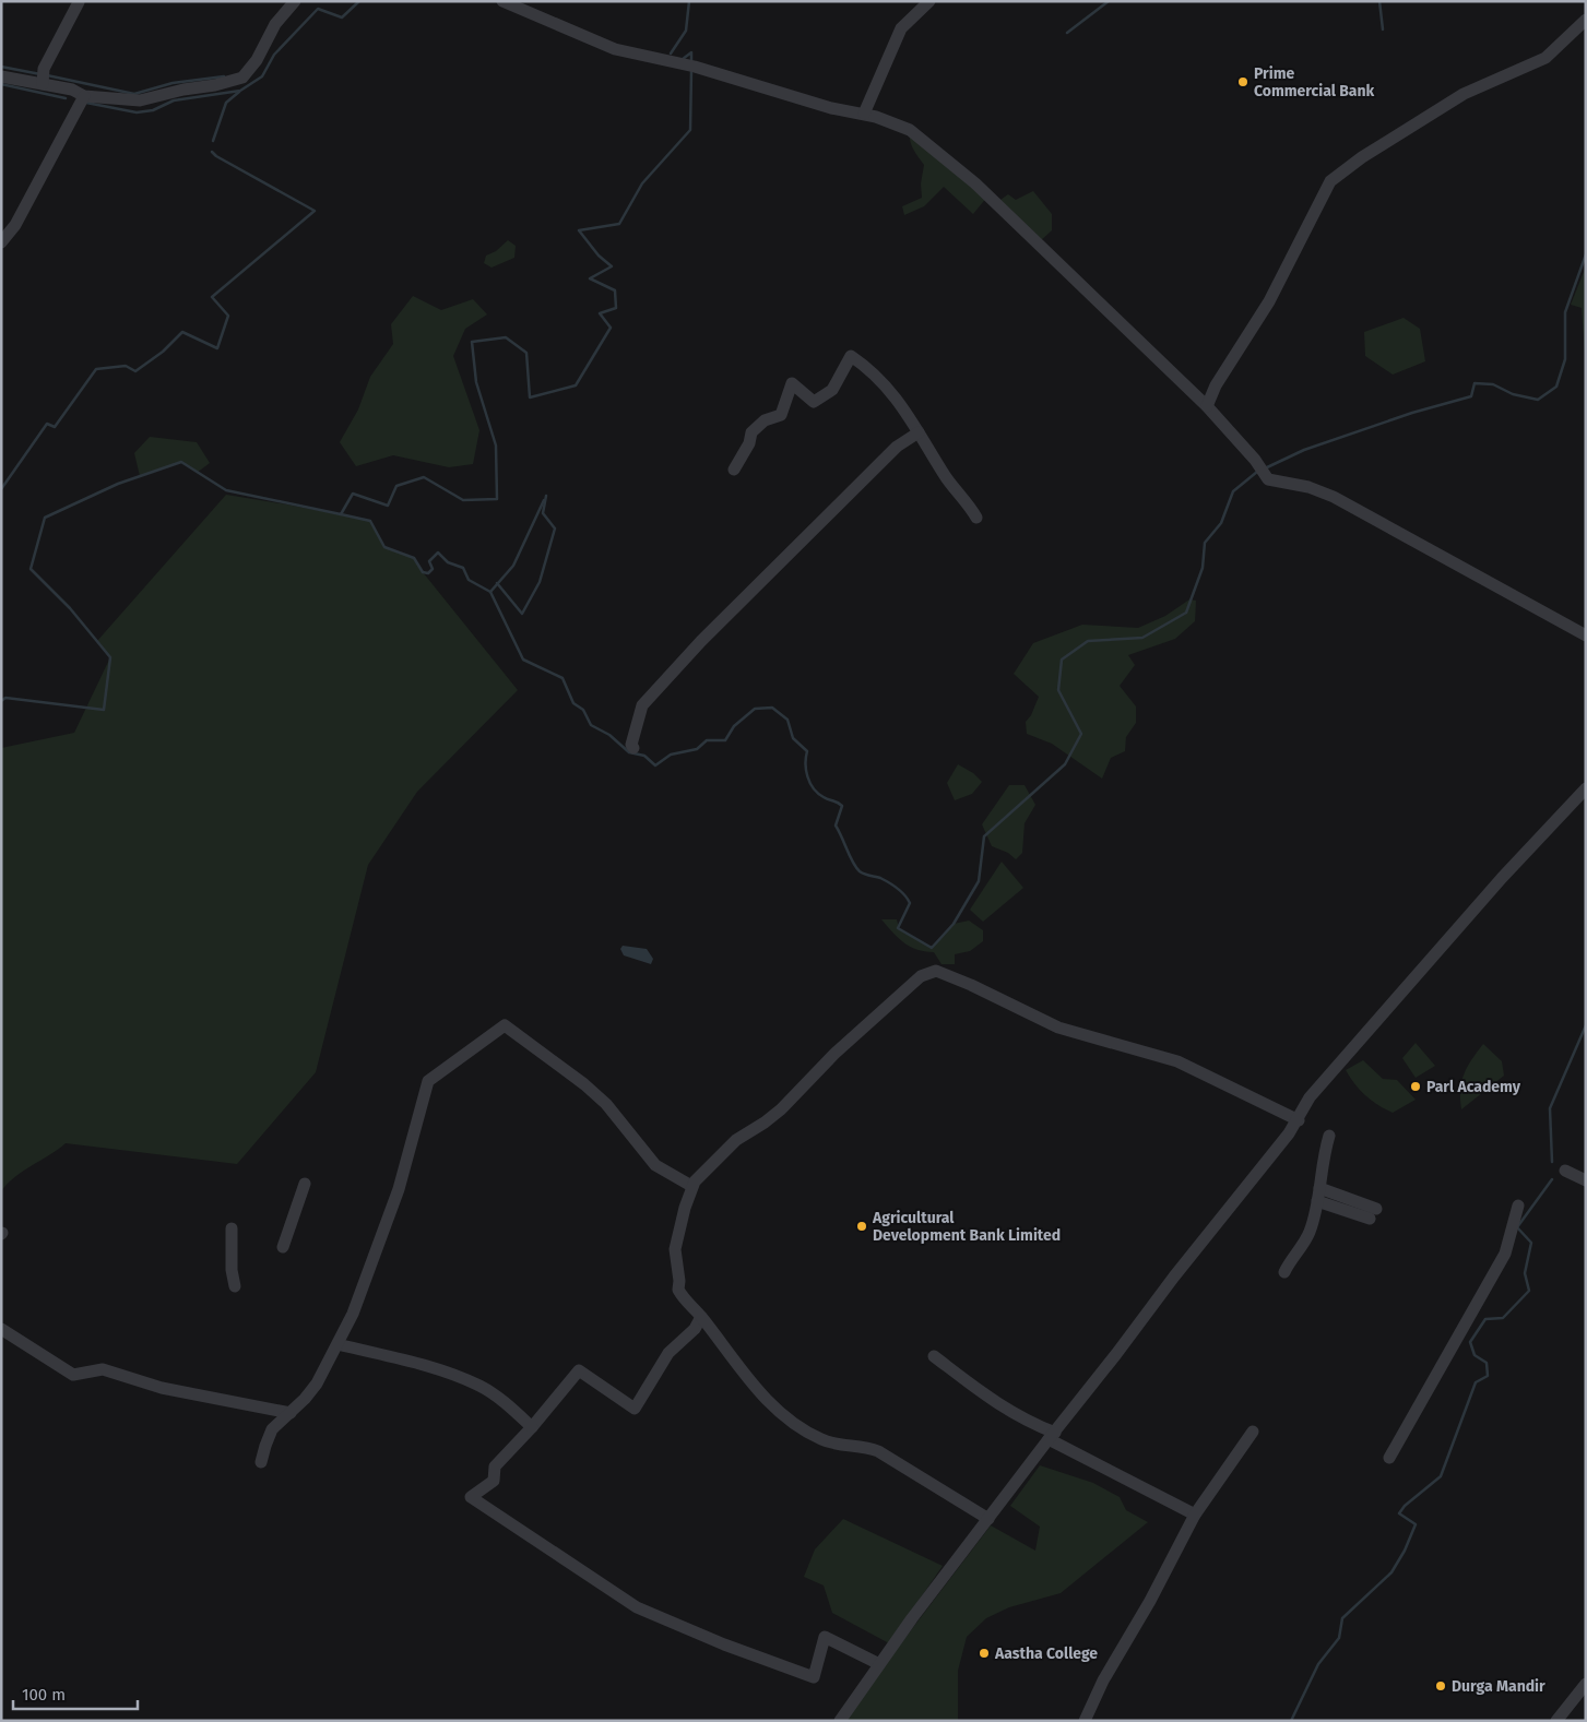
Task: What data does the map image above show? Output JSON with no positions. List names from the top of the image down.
{
  "places": [
    "Prime Commercial Bank",
    "Parl Academy",
    "Agricultural Development Bank Limited",
    "Aastha College",
    "Durga Mandir"
  ],
  "scale_bar": "100 m"
}
